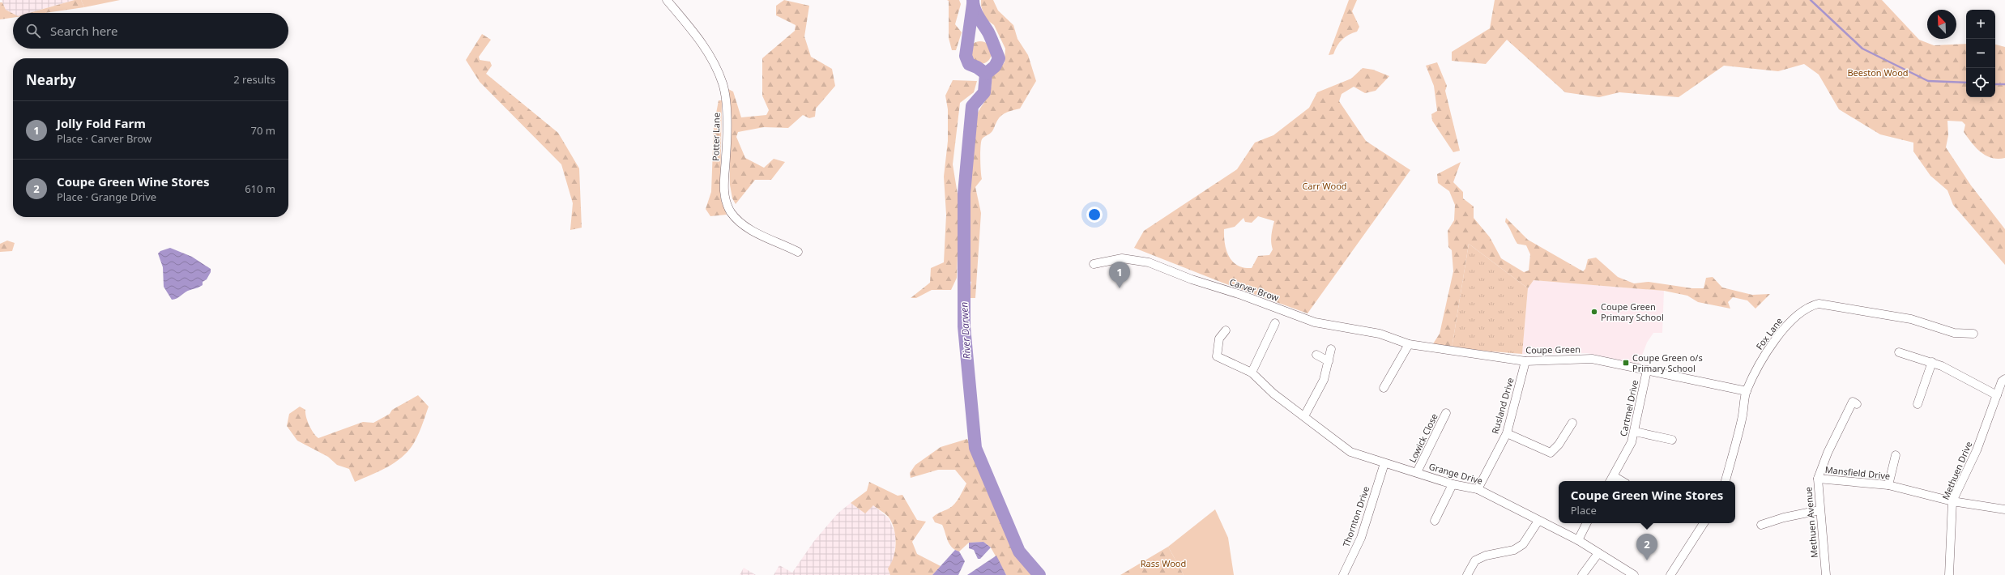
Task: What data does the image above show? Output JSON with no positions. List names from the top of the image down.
{
  "streets": {
    "street": [
      "Potter Lane",
      "Carver Brow",
      "Fox Lane",
      "Coupe Green",
      "Rusland Drive",
      "Cartmel Drive",
      "Lowick Close",
      "Methuen Drive",
      "Mansfield Drive",
      "Grange Drive",
      "Thornton Drive",
      "Methuen Avenue"
    ]
  },
  "crossings": [
    ["Carver Brow", "Coupe Green"],
    ["Fox Lane", "Coupe Green"],
    ["Coupe Green", "Rusland Drive"],
    ["Coupe Green", "Cartmel Drive"],
    ["Rusland Drive", "Grange Drive"],
    ["Lowick Close", "Grange Drive"],
    ["Methuen Drive", "Mansfield Drive"],
    ["Mansfield Drive", "Methuen Avenue"],
    ["Grange Drive", "Thornton Drive"]
  ],
  "water": ["River Darwen"],
  "parks": ["Beeston Wood", "Carr Wood", "Rass Wood"],
  "places": {
    "other": ["Coupe Green Primary School"],
    "transit": ["Coupe Green o/s Primary School"]
  },
  "north": "top left",
  "page": {
    "map_buttons": ["+", "−"],
    "search": "Search here",
    "heading": ["Nearby", "2 results"],
    "list": [
      {
        "mark": "1",
        "name": "Jolly Fold Farm",
        "note": "Place · Carver Brow",
        "value": "70 m"
      },
      {
        "mark": "2",
        "name": "Coupe Green Wine Stores",
        "note": "Place · Grange Drive",
        "value": "610 m"
      }
    ],
    "pins": ["1", "2"],
    "popup": ["Coupe Green Wine Stores", "Place"]
  }
}
